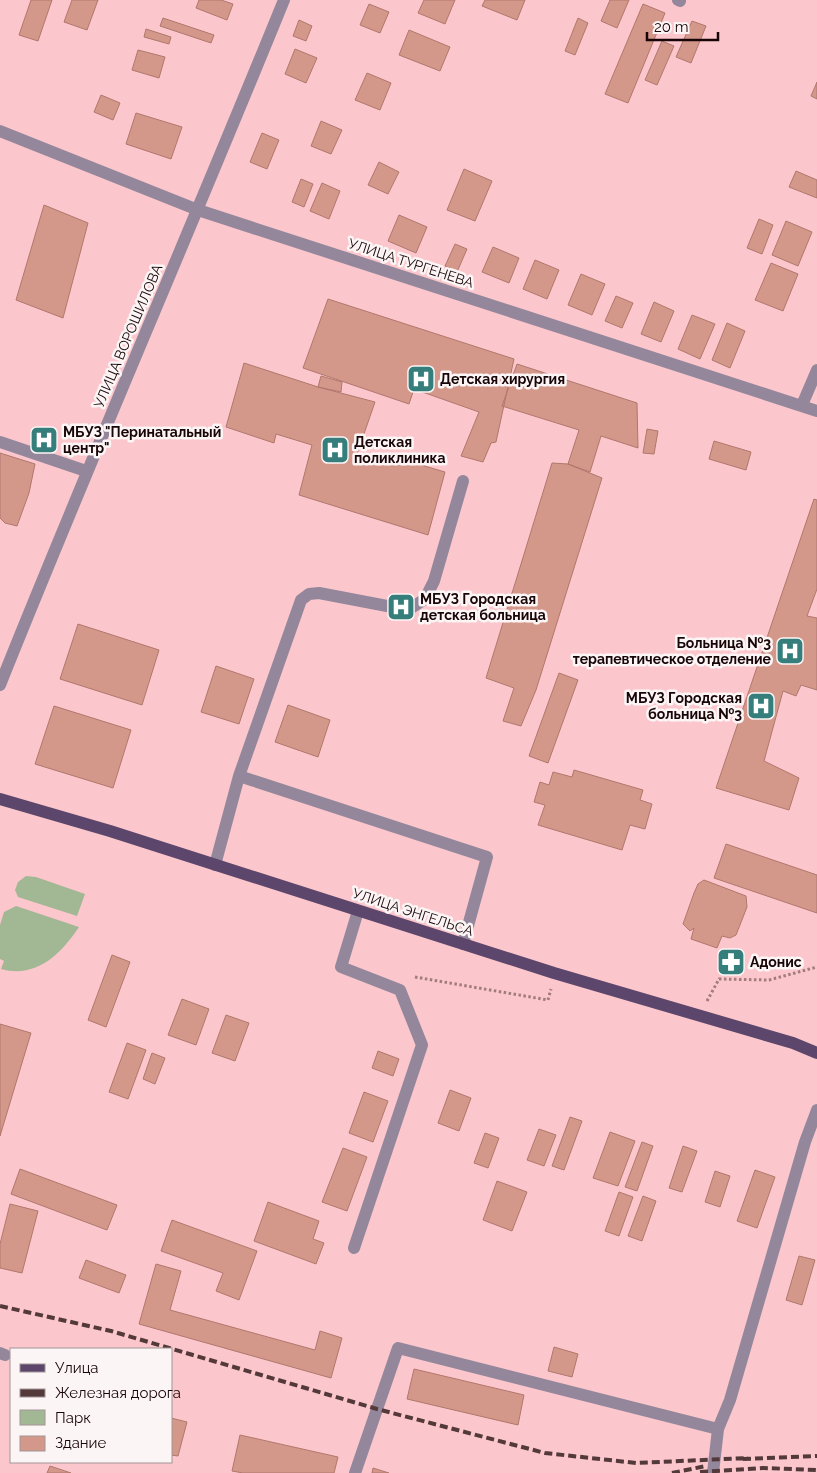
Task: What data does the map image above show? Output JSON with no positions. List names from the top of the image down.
{
  "streets": {
    "main road": ["УЛИЦА ЭНГЕЛЬСА"],
    "street": ["УЛИЦА ТУРГЕНЕВА", "УЛИЦА ВОРОШИЛОВА"]
  },
  "crossings": [
    ["УЛИЦА ТУРГЕНЕВА", "УЛИЦА ВОРОШИЛОВА"]
  ],
  "places": {
    "hospital": [
      "Детская хирургия",
      "МБУЗ \"Перинатальный центр\"",
      "Детская поликлиника",
      "МБУЗ Городская детская больница",
      "Больница №3 терапевтическое отделение",
      "МБУЗ Городская больница №3"
    ],
    "pharmacy": ["Адонис"]
  },
  "legend": [
    "Улица",
    "Железная дорога",
    "Парк",
    "Здание"
  ],
  "scale_bar": "20 m"
}
